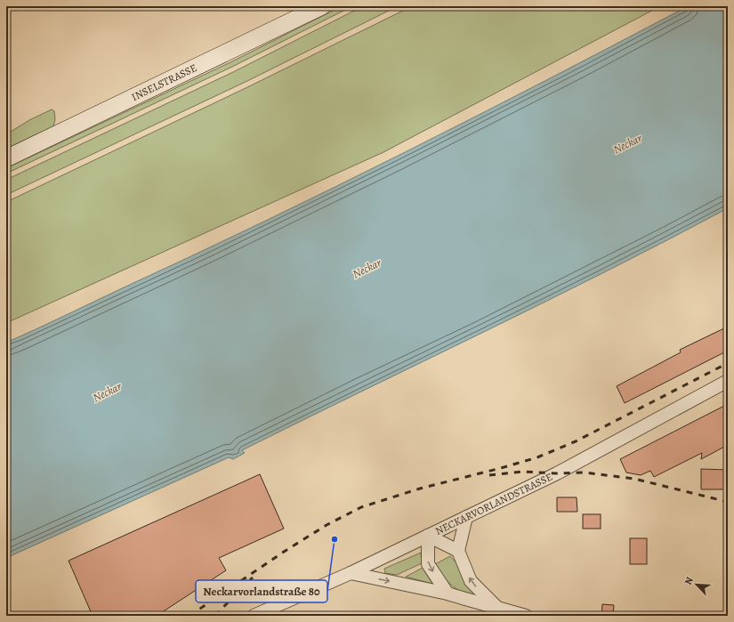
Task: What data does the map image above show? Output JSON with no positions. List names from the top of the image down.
{
  "streets": {
    "street": ["INSELSTRASSE", "NECKARVORLANDSTRASSE"]
  },
  "water": ["Neckar"],
  "places": ["Neckarvorlandstraße 80"],
  "north": "top left"
}
